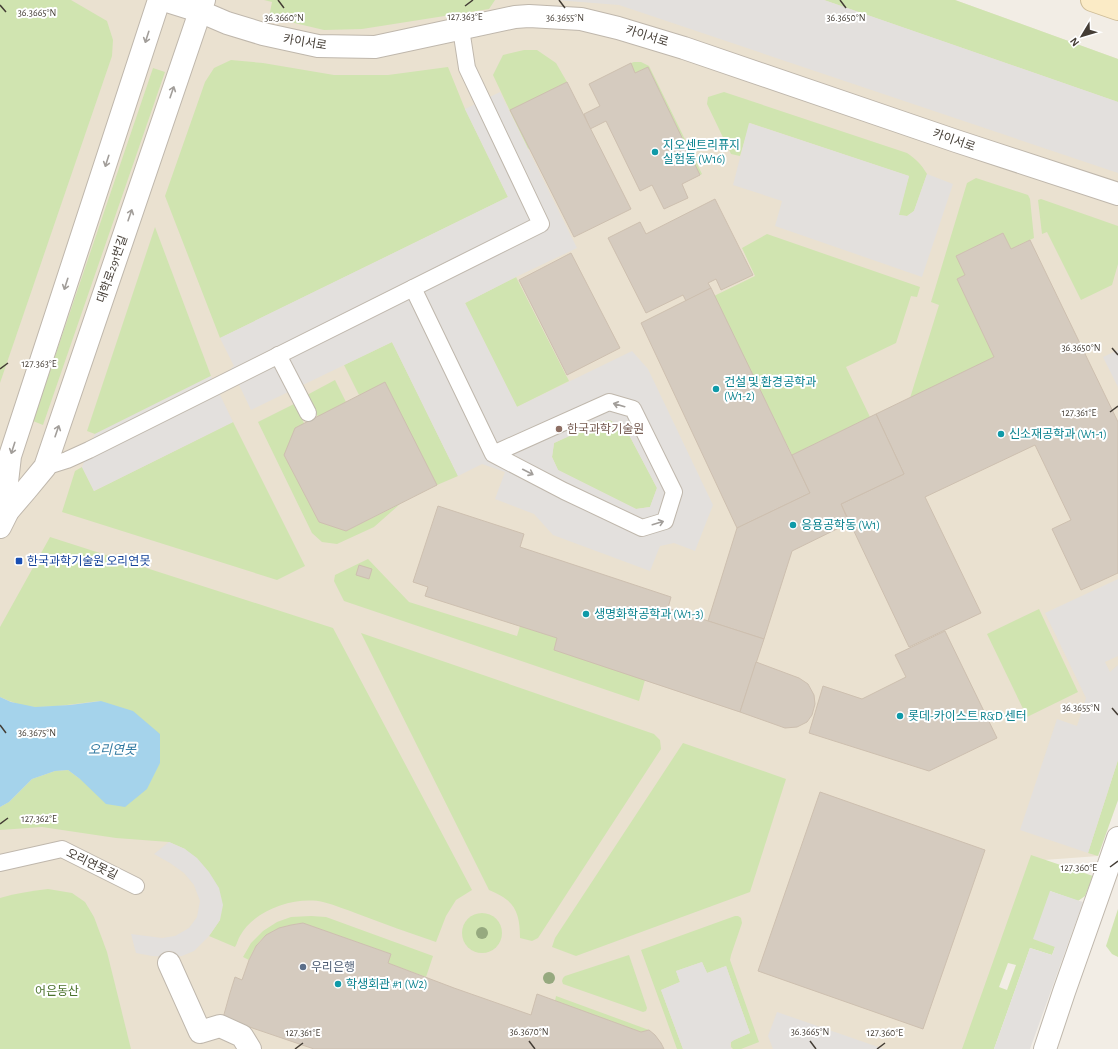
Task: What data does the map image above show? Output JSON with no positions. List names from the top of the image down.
{
  "streets": {
    "street": ["카이서로", "대학로291번길"],
    "lane": ["오리연못길"]
  },
  "crossings": [
    ["카이서로", "대학로291번길"]
  ],
  "water": ["오리연못"],
  "parks": ["어은동산"],
  "places": {
    "other": [
      "지오센트리퓨지 실험동 (W16)",
      "건설 및 환경공학과 (W1-2)",
      "한국과학기술원",
      "신소재공학과 (W1-1)",
      "응용공학동 (W1)",
      "생명화학공학과 (W1-3)",
      "롯데-카이스트 R&D 센터",
      "우리은행",
      "학생회관 #1 (W2)"
    ],
    "transit": ["한국과학기술원 오리연못"]
  },
  "north": "bottom left",
  "coordinates": [
    "36.3665°N",
    "127.363°E",
    "36.3660°N",
    "36.3655°N",
    "36.3650°N",
    "127.361°E",
    "36.3675°N",
    "127.362°E",
    "127.360°E",
    "36.3670°N"
  ]
}
